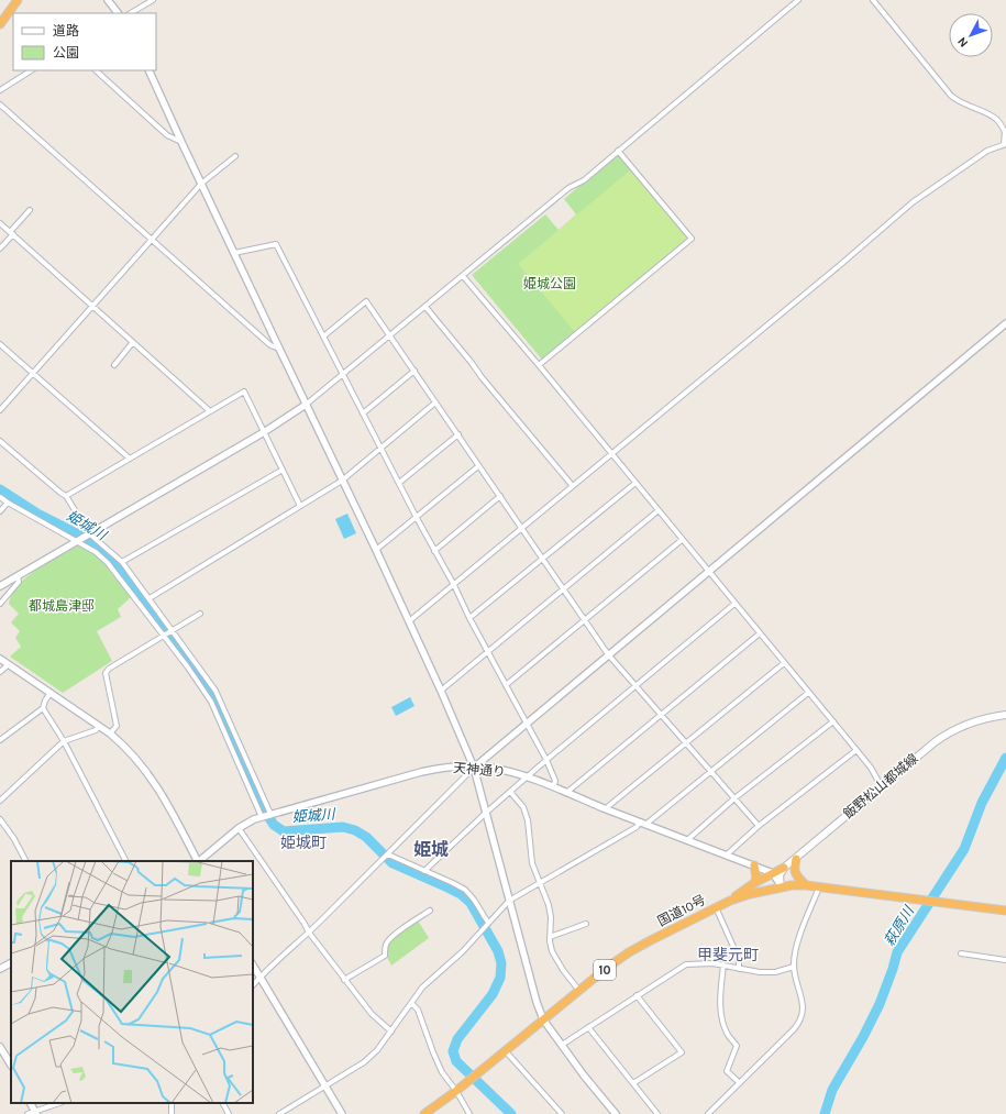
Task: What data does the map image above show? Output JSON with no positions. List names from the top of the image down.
{
  "streets": {
    "highway": ["国道10号", "10"],
    "main road": ["飯野松山都城線"],
    "street": ["天神通り"]
  },
  "districts": ["姫城町", "姫城", "甲斐元町"],
  "water": ["姫城川", "萩原川"],
  "parks": ["姫城公園", "都城島津邸"],
  "legend": ["道路", "公園"],
  "north": "bottom left"
}
